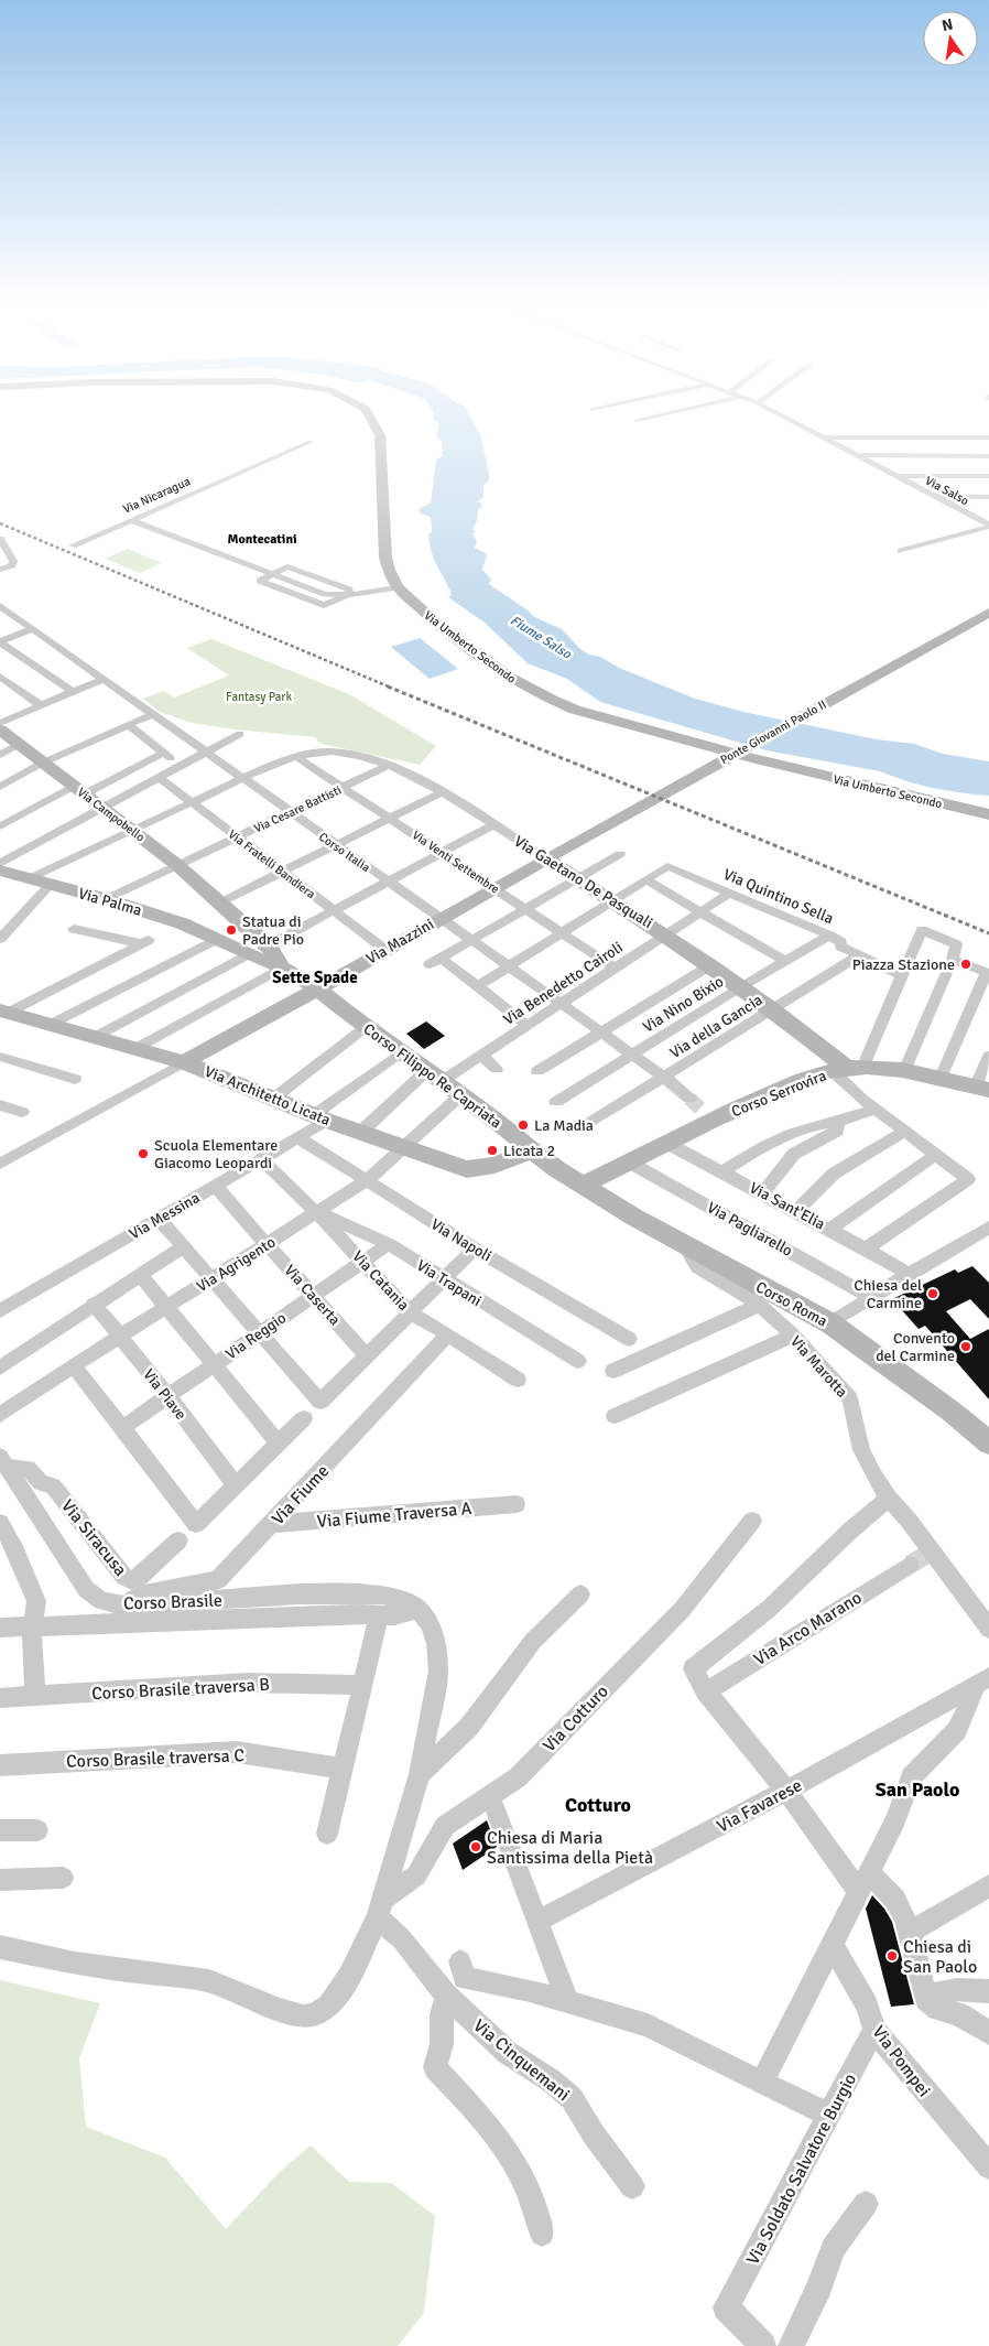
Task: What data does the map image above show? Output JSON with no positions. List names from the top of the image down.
{
  "streets": {
    "main road": [
      "Via Umberto Secondo",
      "Ponte Giovanni Paolo II",
      "Via Campobello",
      "Via Gaetano De Pasquali",
      "Via Palma",
      "Via Mazzini",
      "Corso Filippo Re Capriata",
      "Corso Serrovira",
      "Via Architetto Licata",
      "Corso Roma"
    ],
    "street": [
      "Via Salso",
      "Via Nicaragua",
      "Via Cesare Battisti",
      "Corso Italia",
      "Via Venti Settembre",
      "Via Fratelli Bandiera",
      "Via Quintino Sella",
      "Via Benedetto Cairoli",
      "Via Nino Bixio",
      "Via della Gancia",
      "Via Sant'Elia",
      "Via Messina",
      "Via Pagliarello",
      "Via Napoli",
      "Via Agrigento",
      "Via Catania",
      "Via Trapani",
      "Via Caserta",
      "Via Reggio",
      "Via Marotta",
      "Via Piave",
      "Via Fiume",
      "Via Fiume Traversa A",
      "Via Siracusa",
      "Corso Brasile",
      "Via Arco Marano",
      "Corso Brasile traversa B",
      "Via Cotturo",
      "Corso Brasile traversa C",
      "Via Favarese",
      "Via Cinquemani",
      "Via Pompei",
      "Via Soldato Salvatore Burgio"
    ]
  },
  "crossings": [
    ["Ponte Giovanni Paolo II", "Via Gaetano De Pasquali"],
    ["Ponte Giovanni Paolo II", "Via Mazzini"],
    ["Via Cesare Battisti", "Via Campobello"],
    ["Via Cesare Battisti", "Corso Italia"],
    ["Via Cesare Battisti", "Via Venti Settembre"],
    ["Via Cesare Battisti", "Via Fratelli Bandiera"],
    ["Via Cesare Battisti", "Via Gaetano De Pasquali"],
    ["Via Cesare Battisti", "Via Palma"],
    ["Via Campobello", "Corso Filippo Re Capriata"],
    ["Corso Italia", "Via Mazzini"],
    ["Corso Italia", "Via Benedetto Cairoli"],
    ["Corso Italia", "Via Nino Bixio"],
    ["Corso Italia", "Via della Gancia"],
    ["Via Venti Settembre", "Via Gaetano De Pasquali"],
    ["Via Venti Settembre", "Via Mazzini"],
    ["Via Venti Settembre", "Via Benedetto Cairoli"],
    ["Via Fratelli Bandiera", "Via Mazzini"],
    ["Via Gaetano De Pasquali", "Via Mazzini"],
    ["Via Gaetano De Pasquali", "Via Benedetto Cairoli"],
    ["Via Gaetano De Pasquali", "Via Nino Bixio"],
    ["Via Gaetano De Pasquali", "Via della Gancia"],
    ["Via Gaetano De Pasquali", "Corso Serrovira"],
    ["Via Quintino Sella", "Via Benedetto Cairoli"],
    ["Via Quintino Sella", "Via Nino Bixio"],
    ["Via Quintino Sella", "Via della Gancia"],
    ["Via Palma", "Corso Filippo Re Capriata"],
    ["Via Mazzini", "Corso Filippo Re Capriata"],
    ["Via Mazzini", "Via Architetto Licata"],
    ["Via Benedetto Cairoli", "Corso Filippo Re Capriata"],
    ["Via Benedetto Cairoli", "Via Architetto Licata"],
    ["Corso Filippo Re Capriata", "Corso Serrovira"],
    ["Corso Filippo Re Capriata", "Via Architetto Licata"],
    ["Corso Filippo Re Capriata", "Via Messina"],
    ["Corso Filippo Re Capriata", "Via Agrigento"],
    ["Corso Filippo Re Capriata", "Corso Roma"],
    ["Corso Serrovira", "Via Sant'Elia"],
    ["Corso Serrovira", "Via Pagliarello"],
    ["Corso Serrovira", "Corso Roma"],
    ["Via Architetto Licata", "Via Messina"],
    ["Via Architetto Licata", "Via Agrigento"],
    ["Via Messina", "Via Napoli"],
    ["Via Messina", "Via Catania"],
    ["Via Messina", "Via Caserta"],
    ["Via Napoli", "Via Agrigento"],
    ["Via Agrigento", "Via Catania"],
    ["Via Agrigento", "Via Trapani"],
    ["Via Agrigento", "Via Caserta"],
    ["Via Agrigento", "Via Piave"],
    ["Via Catania", "Via Trapani"],
    ["Via Catania", "Via Reggio"],
    ["Via Catania", "Via Fiume"],
    ["Via Trapani", "Via Reggio"],
    ["Via Caserta", "Via Reggio"],
    ["Corso Roma", "Via Marotta"],
    ["Via Reggio", "Via Piave"],
    ["Via Marotta", "Via Arco Marano"],
    ["Via Fiume", "Via Fiume Traversa A"],
    ["Via Fiume", "Corso Brasile"],
    ["Via Siracusa", "Corso Brasile"],
    ["Via Cotturo", "Via Cinquemani"],
    ["Via Pompei", "Via Soldato Salvatore Burgio"]
  ],
  "districts": [
    "Montecatini",
    "Sette Spade",
    "San Paolo",
    "Cotturo"
  ],
  "water": ["Fiume Salso"],
  "parks": ["Fantasy Park"],
  "places": [
    "Statua di Padre Pio",
    "Piazza Stazione",
    "La Madia",
    "Licata 2",
    "Scuola Elementare Giacomo Leopardi",
    "Chiesa del Carmine",
    "Convento del Carmine",
    "Chiesa di Maria Santissima della Pietà",
    "Chiesa di San Paolo"
  ],
  "north": "top"
}
